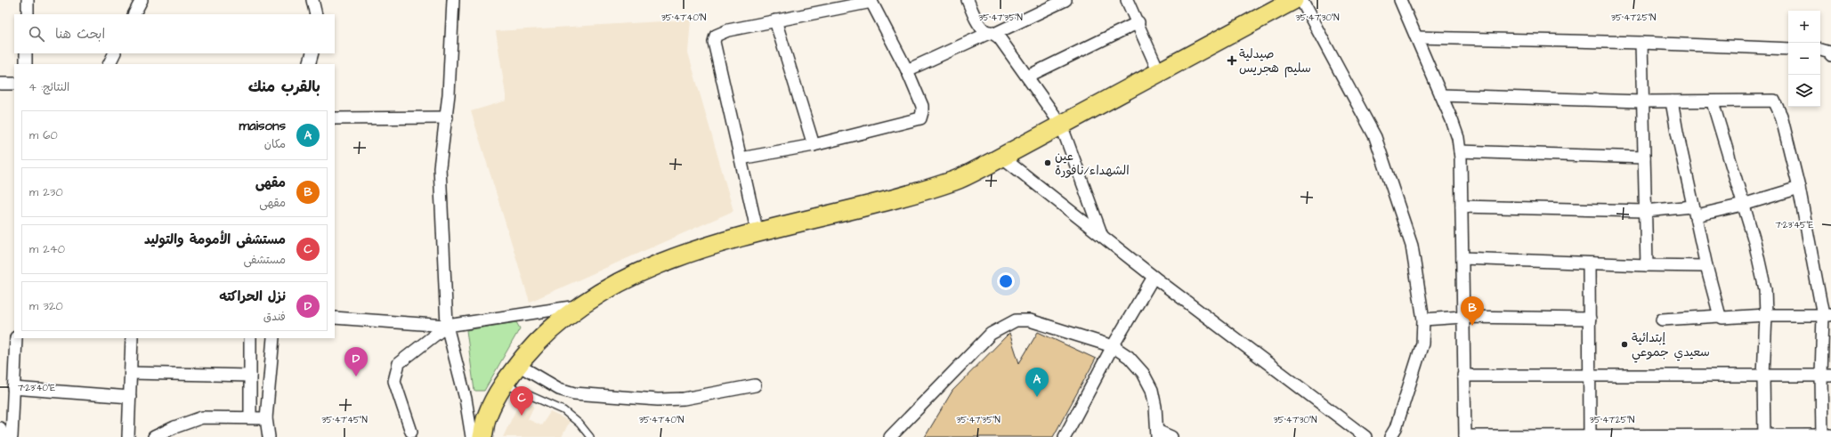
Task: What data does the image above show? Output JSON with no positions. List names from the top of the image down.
{
  "places": {
    "health": ["صيدلية سليم هجريس"],
    "other": ["عين الشهداء/نافورة", "إبتدائية سعيدي جموعي"]
  },
  "page": {
    "map_buttons": ["+", "−"],
    "search": "ابحث هنا",
    "heading": ["بالقرب منك", "النتائج: 4"],
    "list": [
      {
        "mark": "A",
        "name": "maisons",
        "note": "مكان",
        "value": "60 m"
      },
      {
        "mark": "B",
        "name": "مقهى",
        "note": "مقهى",
        "value": "230 m"
      },
      {
        "mark": "C",
        "name": "مستشفى الأمومة والتوليد",
        "note": "مستشفى",
        "value": "240 m"
      },
      {
        "mark": "D",
        "name": "نزل الحراكته",
        "note": "فندق",
        "value": "320 m"
      }
    ],
    "pins": [
      "B",
      "D",
      "A",
      "C"
    ]
  },
  "coordinates": [
    "35°47'40\"N",
    "35°47'35\"N",
    "35°47'30\"N",
    "35°47'25\"N",
    "7°23'45\"E",
    "7°23'40\"E",
    "35°47'45\"N"
  ]
}
